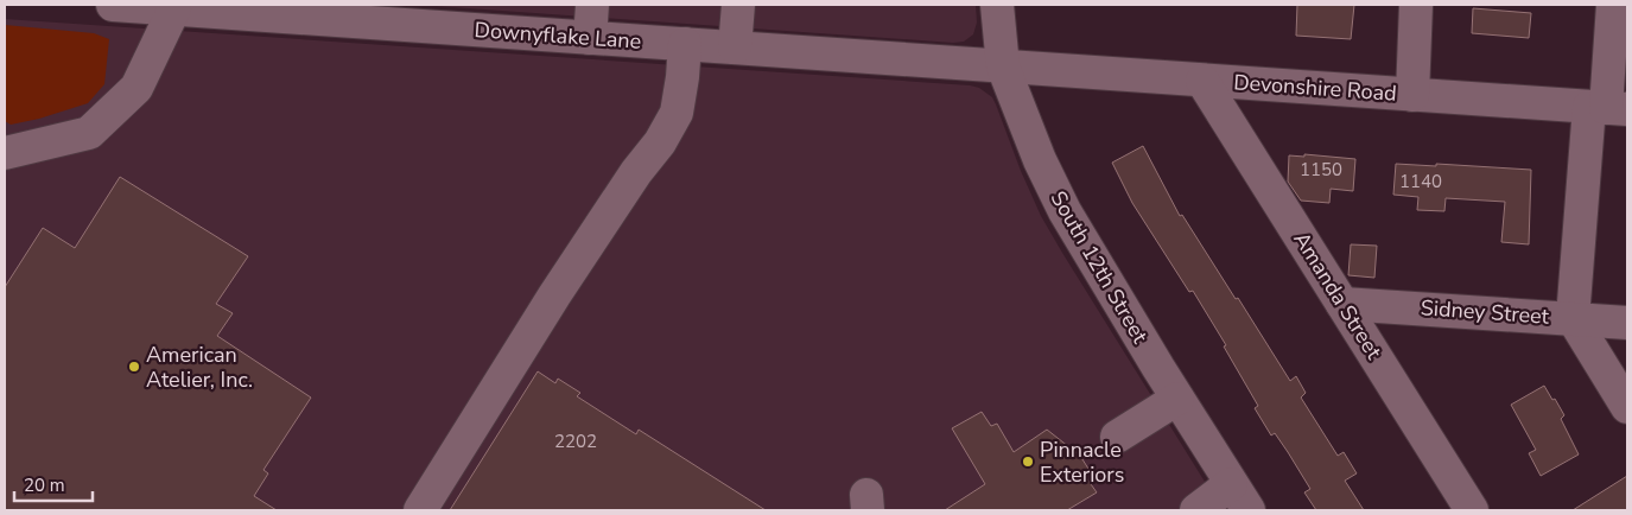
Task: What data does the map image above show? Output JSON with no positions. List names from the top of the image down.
{
  "streets": {
    "street": [
      "Downyflake Lane",
      "Devonshire Road",
      "South 12th Street",
      "Amanda Street",
      "Sidney Street"
    ]
  },
  "crossings": [
    ["Downyflake Lane", "Devonshire Road"],
    ["Downyflake Lane", "South 12th Street"],
    ["Devonshire Road", "South 12th Street"],
    ["Devonshire Road", "Amanda Street"],
    ["Amanda Street", "Sidney Street"]
  ],
  "places": ["American Atelier, Inc.", "Pinnacle Exteriors"],
  "house_numbers": ["1150", "1140", "2202"],
  "scale_bar": "20 m"
}
